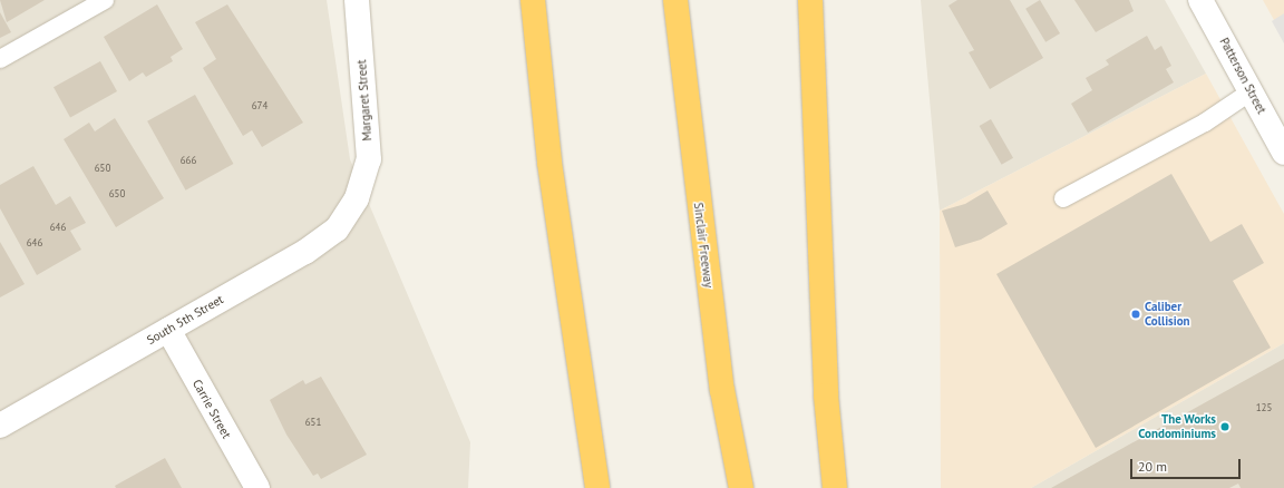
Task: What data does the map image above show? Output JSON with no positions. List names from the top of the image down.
{
  "streets": {
    "highway": ["Sinclair Freeway"],
    "street": [
      "Patterson Street",
      "Margaret Street",
      "South 5th Street",
      "Carrie Street"
    ]
  },
  "crossings": [
    ["Margaret Street", "South 5th Street"],
    ["South 5th Street", "Carrie Street"]
  ],
  "places": ["Caliber Collision", "The Works Condominiums"],
  "house_numbers": [
    "674",
    "666",
    "650",
    "650",
    "646",
    "646",
    "125",
    "651"
  ],
  "scale_bar": "20 m"
}
